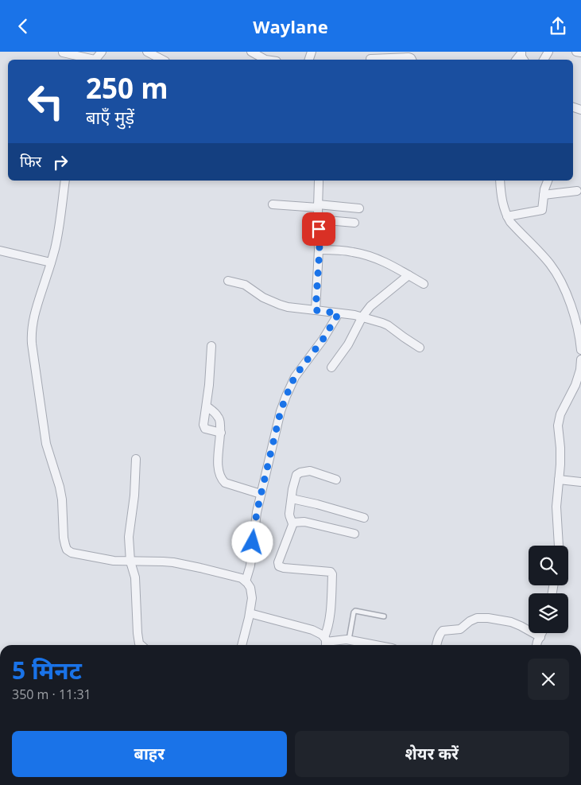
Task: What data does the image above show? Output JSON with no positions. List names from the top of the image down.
{
  "page": {
    "header": "Waylane",
    "turn": ["250 m", "बाएँ मुड़ें"],
    "then": "फिर",
    "heading": ["5 मिनट", "350 m · 11:31"],
    "buttons": ["बाहर", "शेयर करें"]
  }
}
